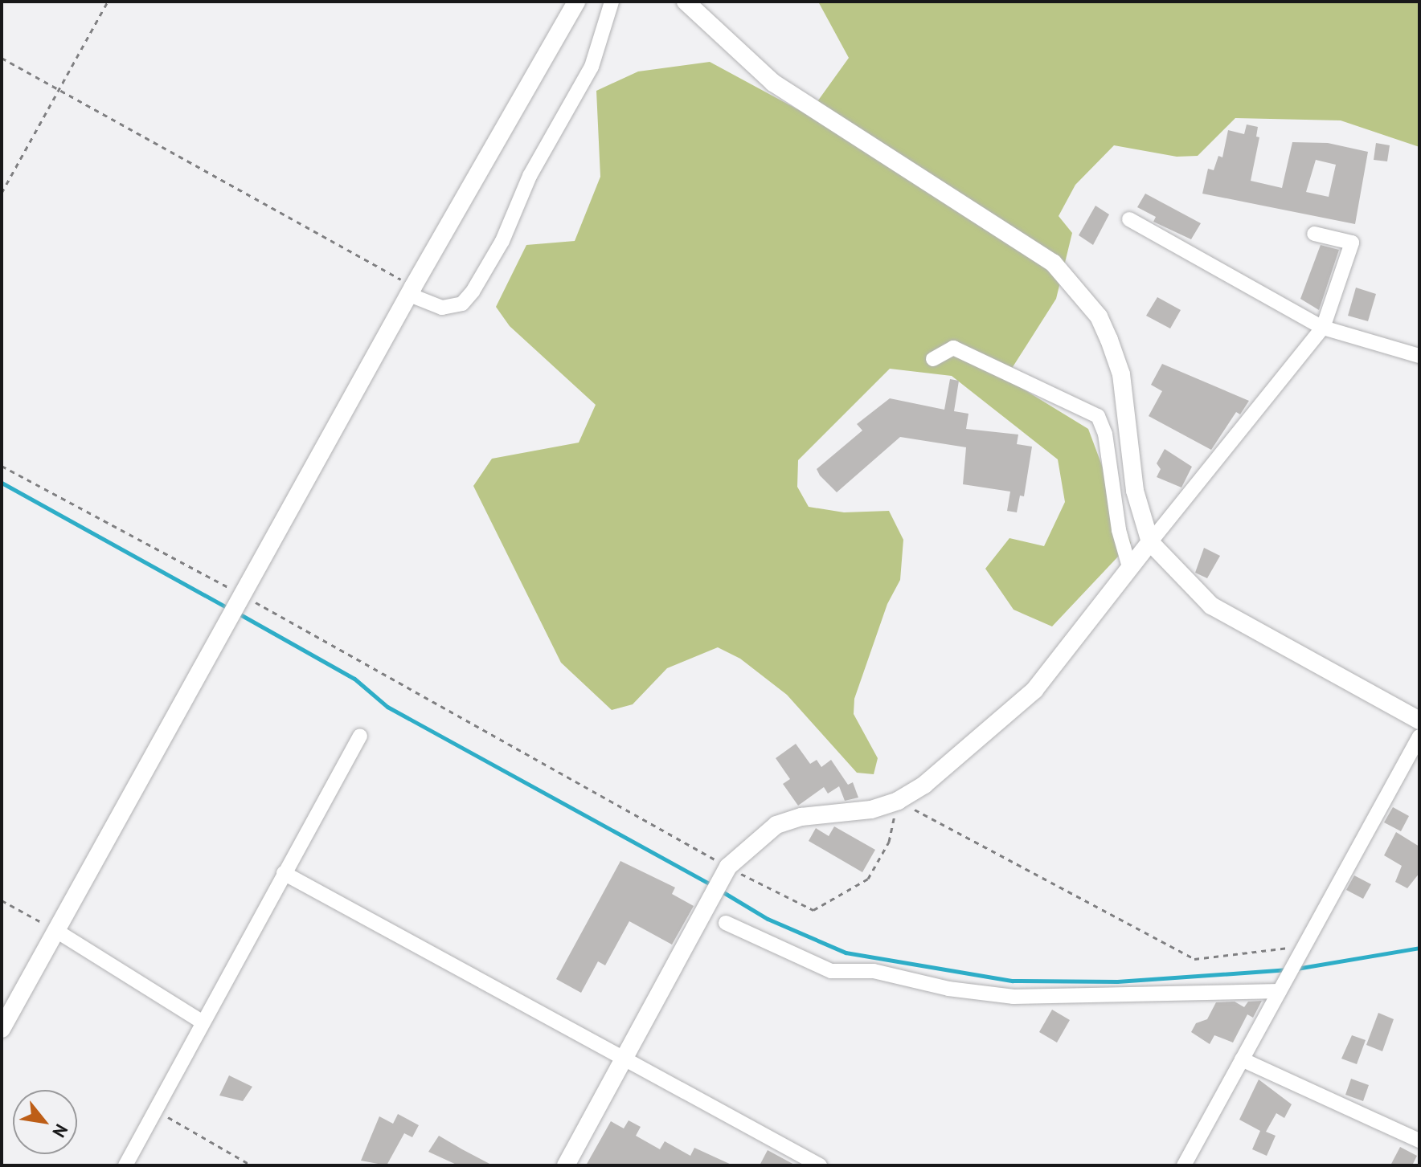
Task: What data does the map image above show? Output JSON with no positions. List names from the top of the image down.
{
  "north": "bottom right"
}
